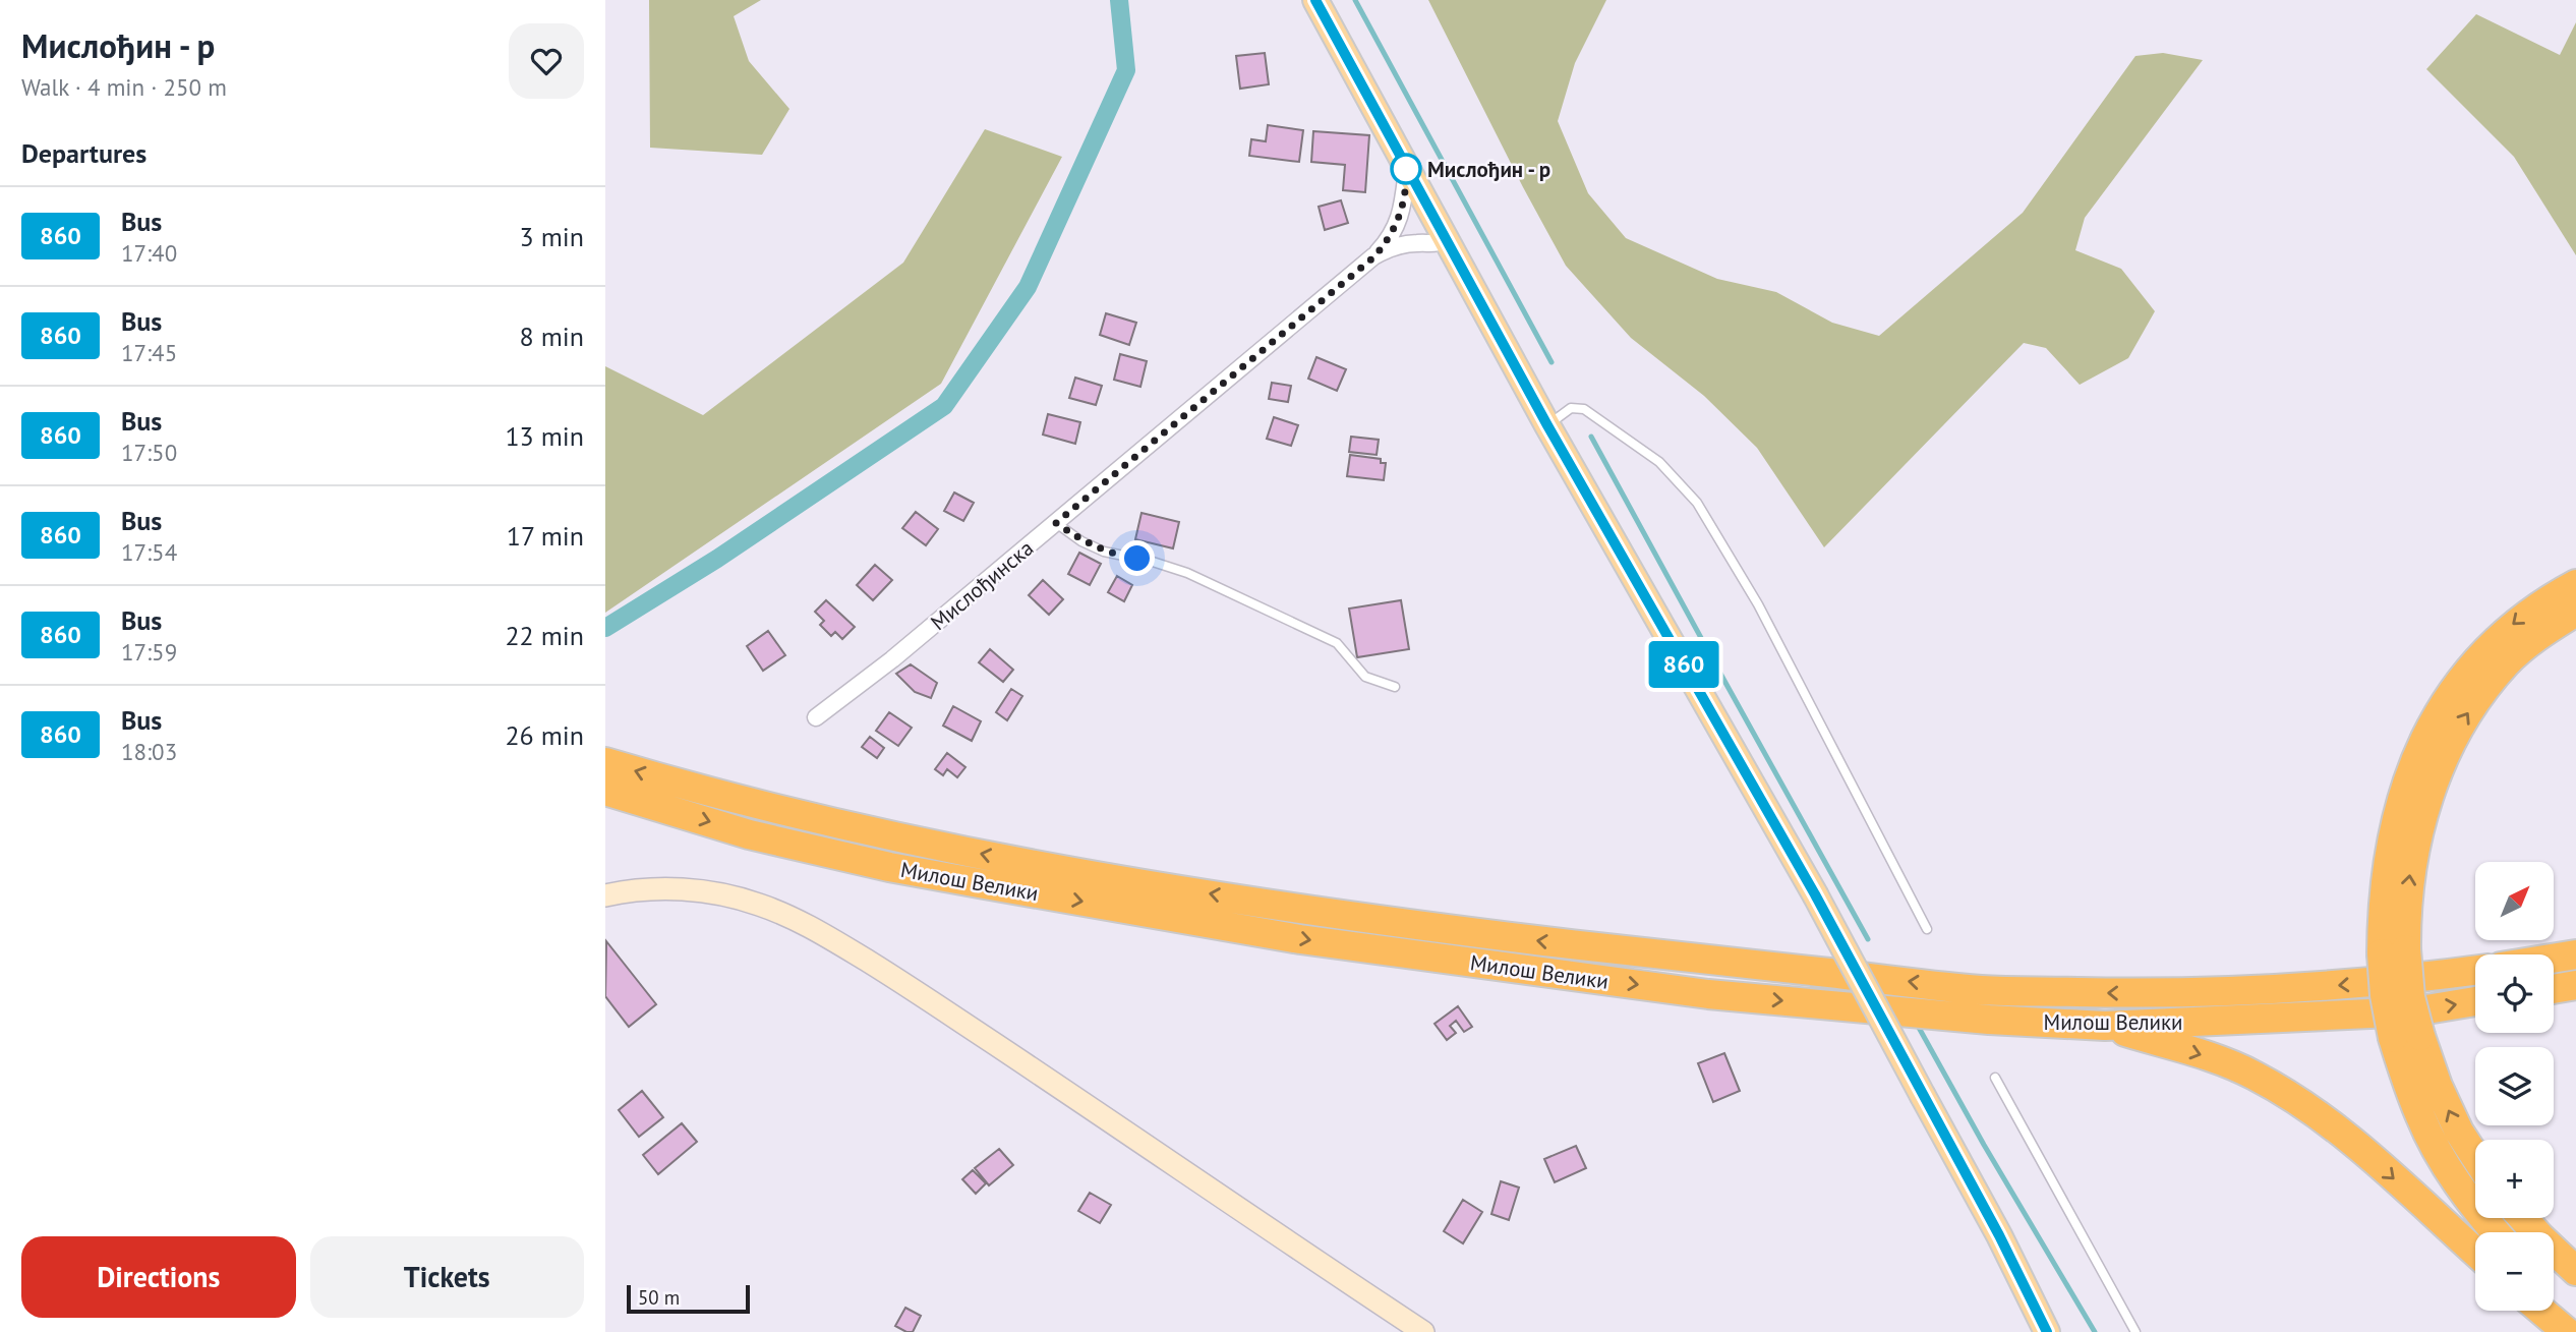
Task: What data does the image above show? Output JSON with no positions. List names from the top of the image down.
{
  "streets": {
    "highway": ["Милош Велики"],
    "street": ["Мислођинска"]
  },
  "places": ["Мислођин - р"],
  "lines": ["bus line 860"],
  "scale_bar": "50 m",
  "north": "top right",
  "page": {
    "heading": [
      ["Мислођин - р", "Walk · 4 min · 250 m"],
      "Departures"
    ],
    "on_map": "860",
    "list": [
      {
        "mark": "860",
        "name": "Bus",
        "note": "17:40",
        "value": "3 min"
      },
      {
        "mark": "860",
        "name": "Bus",
        "note": "17:45",
        "value": "8 min"
      },
      {
        "mark": "860",
        "name": "Bus",
        "note": "17:50",
        "value": "13 min"
      },
      {
        "mark": "860",
        "name": "Bus",
        "note": "17:54",
        "value": "17 min"
      },
      {
        "mark": "860",
        "name": "Bus",
        "note": "17:59",
        "value": "22 min"
      },
      {
        "mark": "860",
        "name": "Bus",
        "note": "18:03",
        "value": "26 min"
      }
    ],
    "map_buttons": ["+", "−"],
    "buttons": ["Directions", "Tickets"],
    "scale": "50 m"
  }
}
